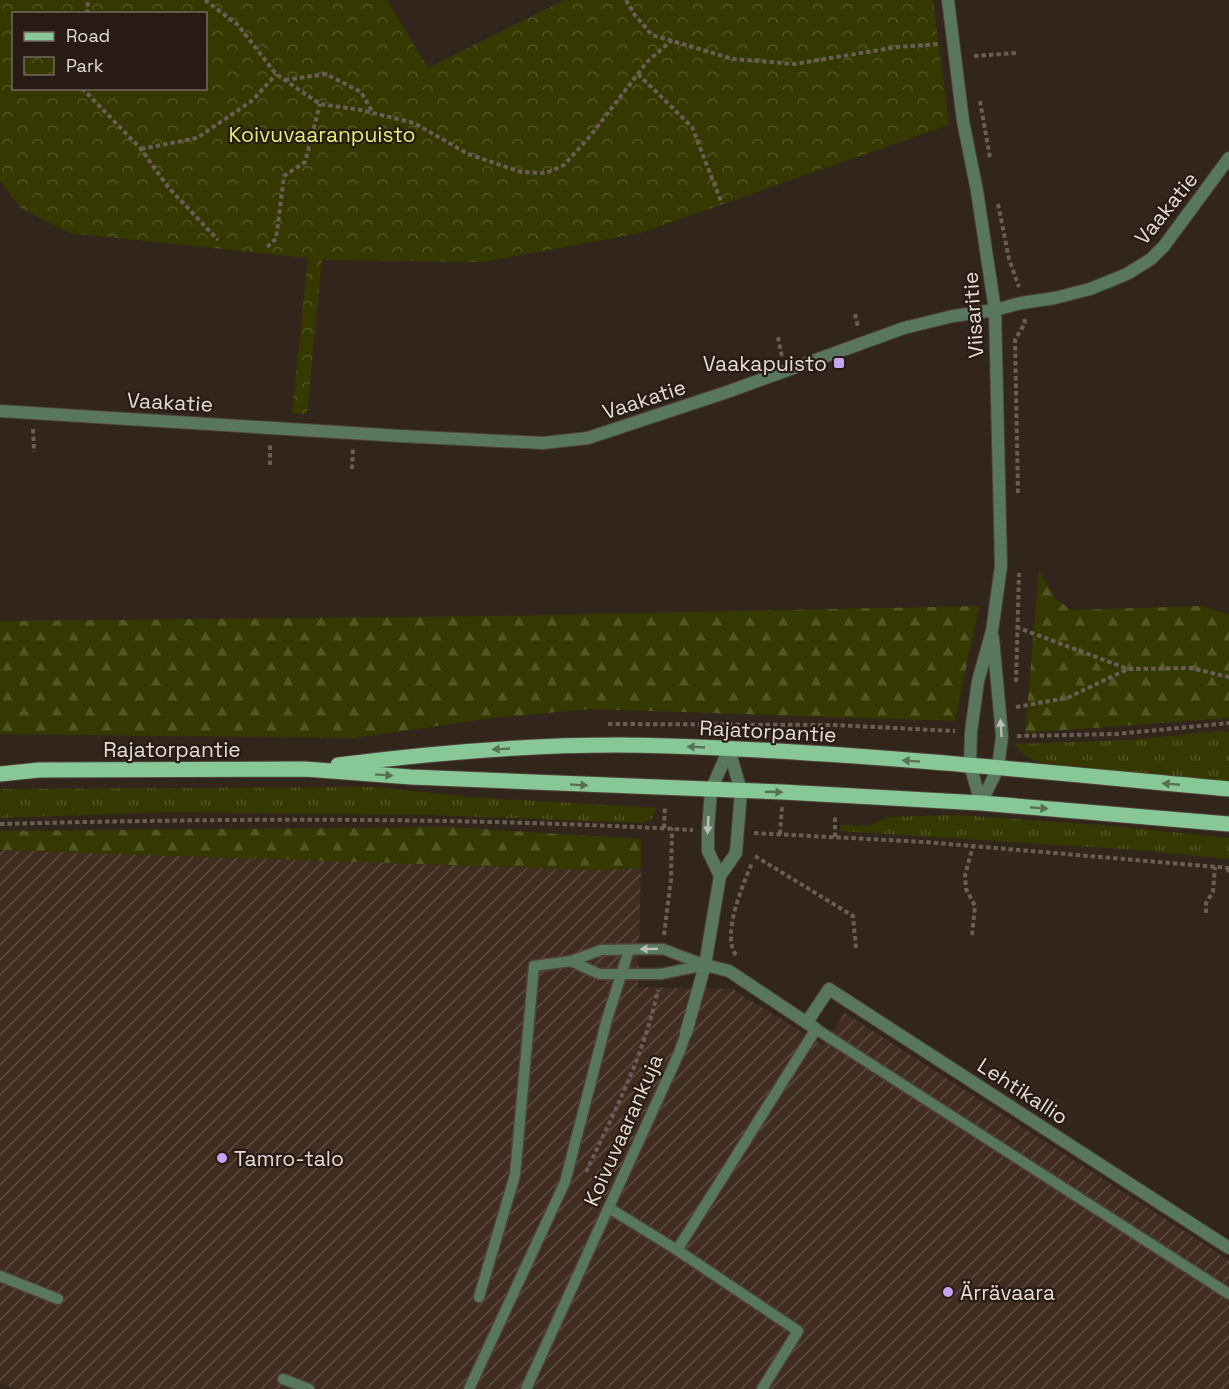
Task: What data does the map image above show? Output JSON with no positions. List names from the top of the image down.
{
  "streets": {
    "main road": ["Rajatorpantie"],
    "street": [
      "Vaakatie",
      "Viisaritie",
      "Lehtikallio",
      "Koivuvaarankuja"
    ]
  },
  "crossings": [
    ["Vaakatie", "Viisaritie"],
    ["Viisaritie", "Rajatorpantie"],
    ["Rajatorpantie", "Koivuvaarankuja"]
  ],
  "parks": ["Koivuvaaranpuisto"],
  "places": {
    "transit": ["Vaakapuisto"],
    "other": ["Tamro-talo", "Ärrävaara"]
  },
  "legend": ["Road", "Park"]
}
